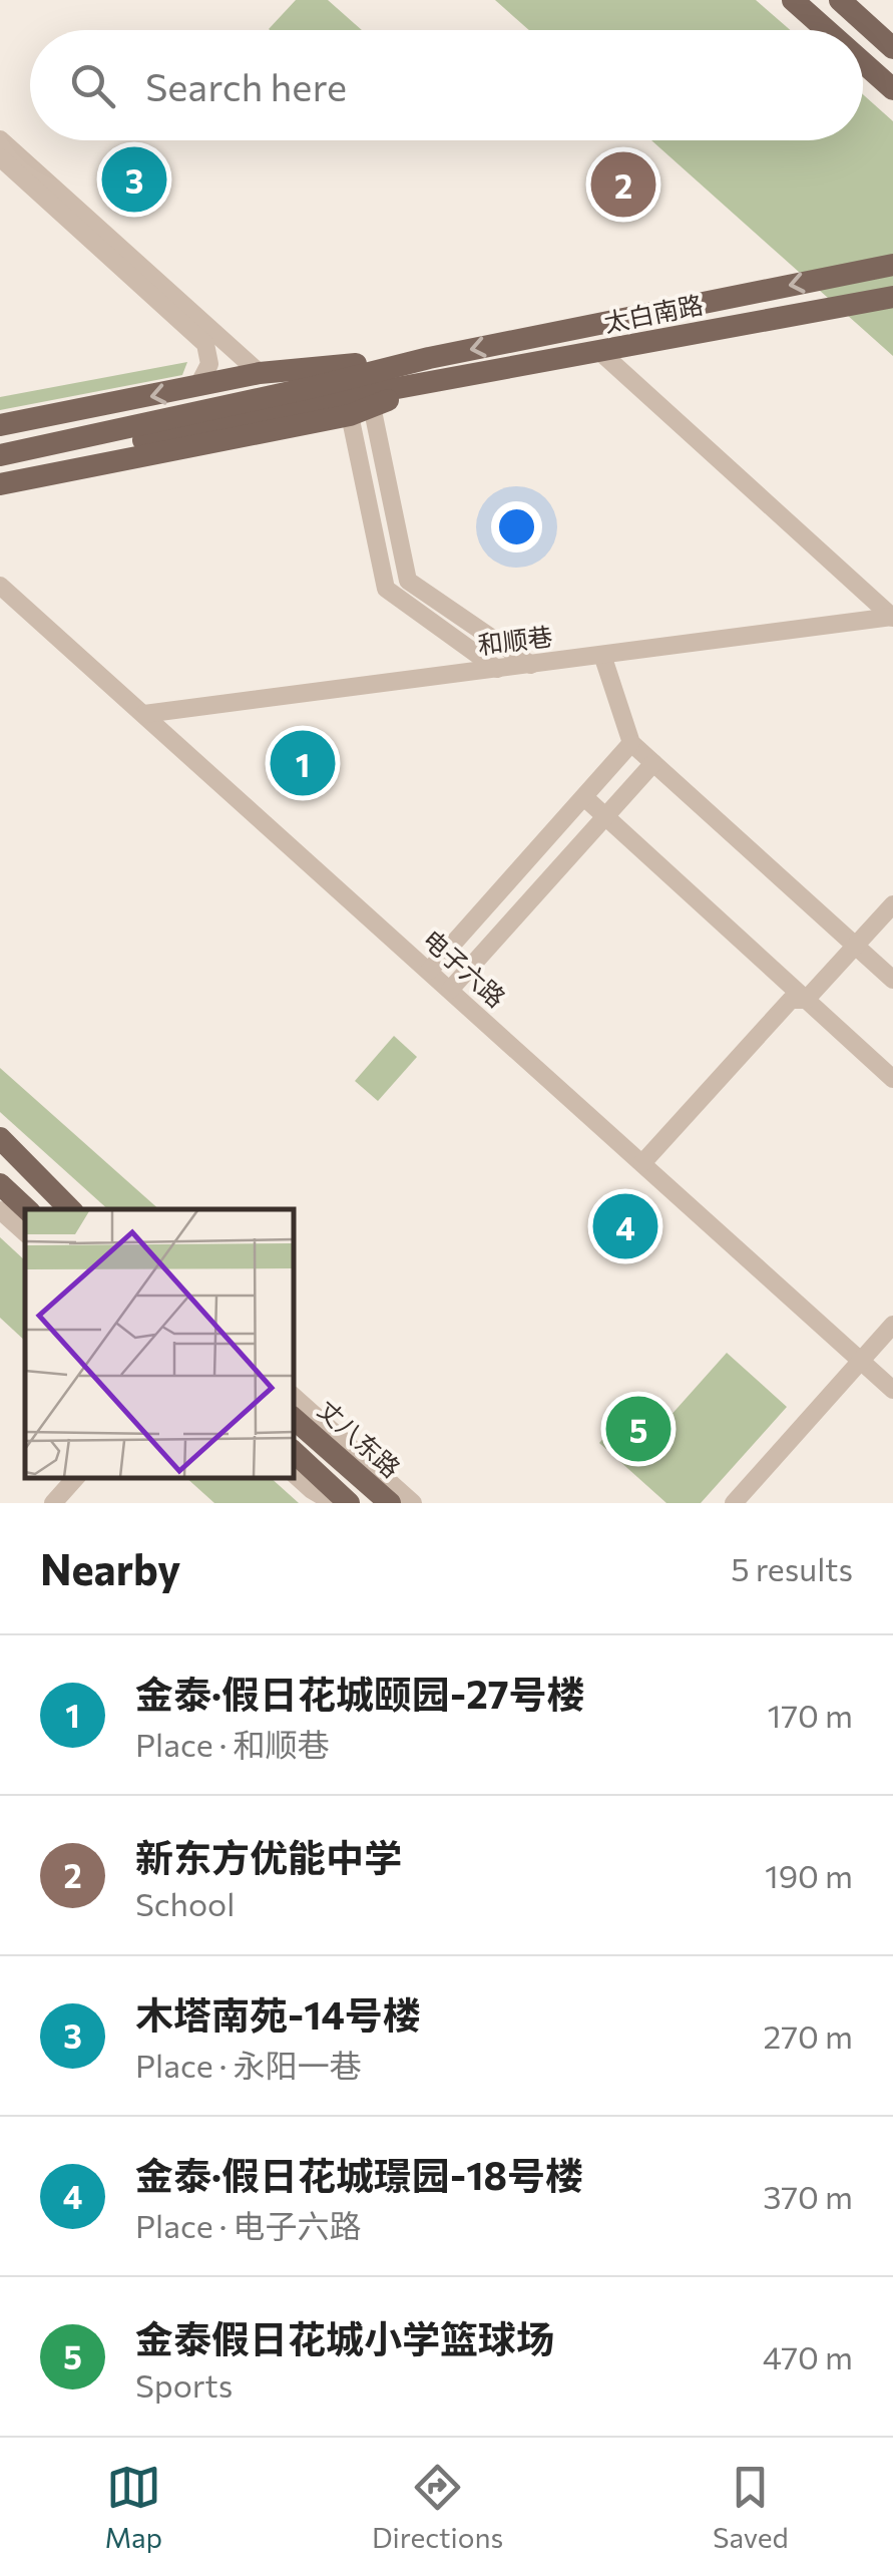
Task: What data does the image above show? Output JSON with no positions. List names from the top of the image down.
{
  "streets": {
    "main road": ["太白南路", "丈八东路"],
    "street": ["和顺巷", "电子六路"]
  },
  "crossings": [
    ["和顺巷", "电子六路"]
  ],
  "page": {
    "search": "Search here",
    "pins": [
      "3",
      "2",
      "1",
      "4",
      "5"
    ],
    "heading": ["Nearby", "5 results"],
    "list": [
      {
        "mark": "1",
        "name": "金泰·假日花城颐园-27号楼",
        "note": "Place · 和顺巷",
        "value": "170 m"
      },
      {
        "mark": "2",
        "name": "新东方优能中学",
        "note": "School",
        "value": "190 m"
      },
      {
        "mark": "3",
        "name": "木塔南苑-14号楼",
        "note": "Place · 永阳一巷",
        "value": "270 m"
      },
      {
        "mark": "4",
        "name": "金泰·假日花城璟园-18号楼",
        "note": "Place · 电子六路",
        "value": "370 m"
      },
      {
        "mark": "5",
        "name": "金泰假日花城小学篮球场",
        "note": "Sports",
        "value": "470 m"
      }
    ],
    "nav": ["Map", "Directions", "Saved"]
  }
}
